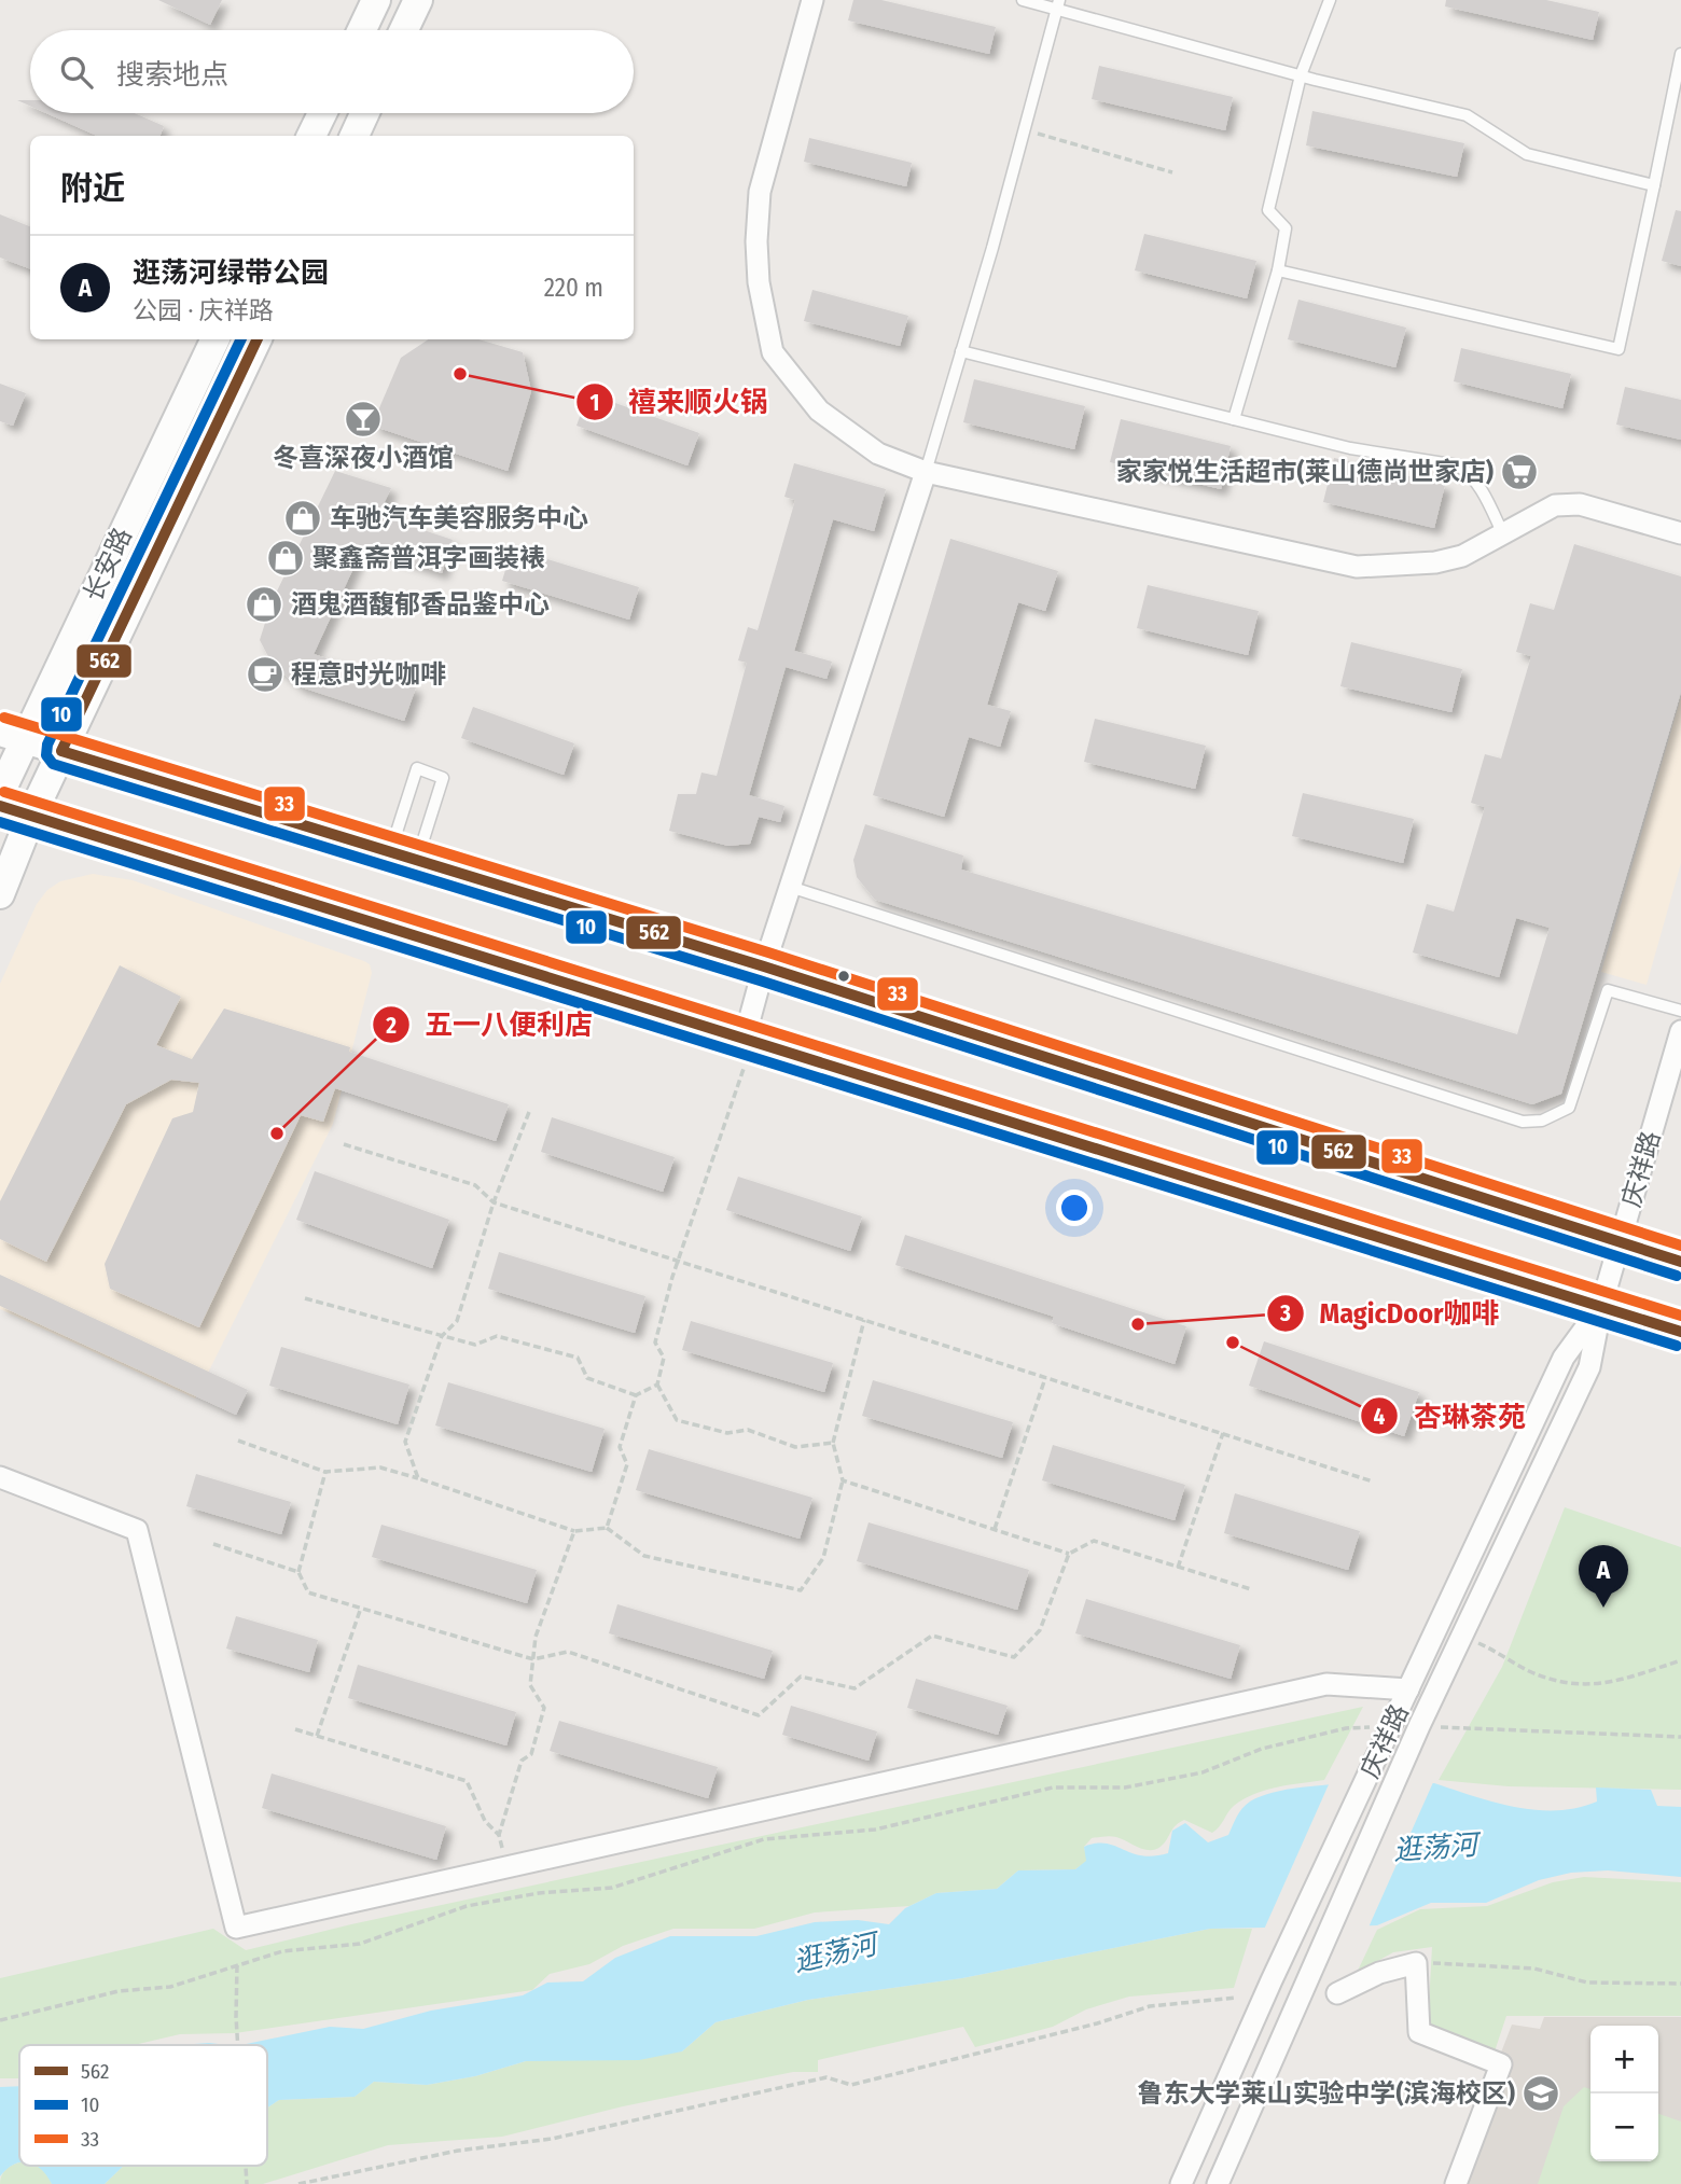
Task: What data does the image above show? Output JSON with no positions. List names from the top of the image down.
{
  "streets": {
    "street": ["长安路", "庆祥路"]
  },
  "water": ["逛荡河"],
  "places": {
    "other": [
      "禧来顺火锅",
      "五一八便利店",
      "MagicDoor咖啡",
      "杏琳茶苑"
    ],
    "bar": ["冬喜深夜小酒馆"],
    "supermarket": ["家家悦生活超市(莱山德尚世家店)"],
    "shop": ["车驰汽车美容服务中心", "聚鑫斋普洱字画装裱", "酒鬼酒馥郁香品鉴中心"],
    "cafe": ["程意时光咖啡"],
    "school or university": ["鲁东大学莱山实验中学(滨海校区)"]
  },
  "lines": ["transit line 562", "transit line 10", "transit line 33"],
  "legend": ["562", "10", "33"],
  "page": {
    "search": "搜索地点",
    "heading": "附近",
    "list": [
      {
        "mark": "A",
        "name": "逛荡河绿带公园",
        "note": "公园 · 庆祥路",
        "value": "220 m"
      }
    ],
    "pins": "A",
    "map_buttons": ["+", "−"]
  }
}
